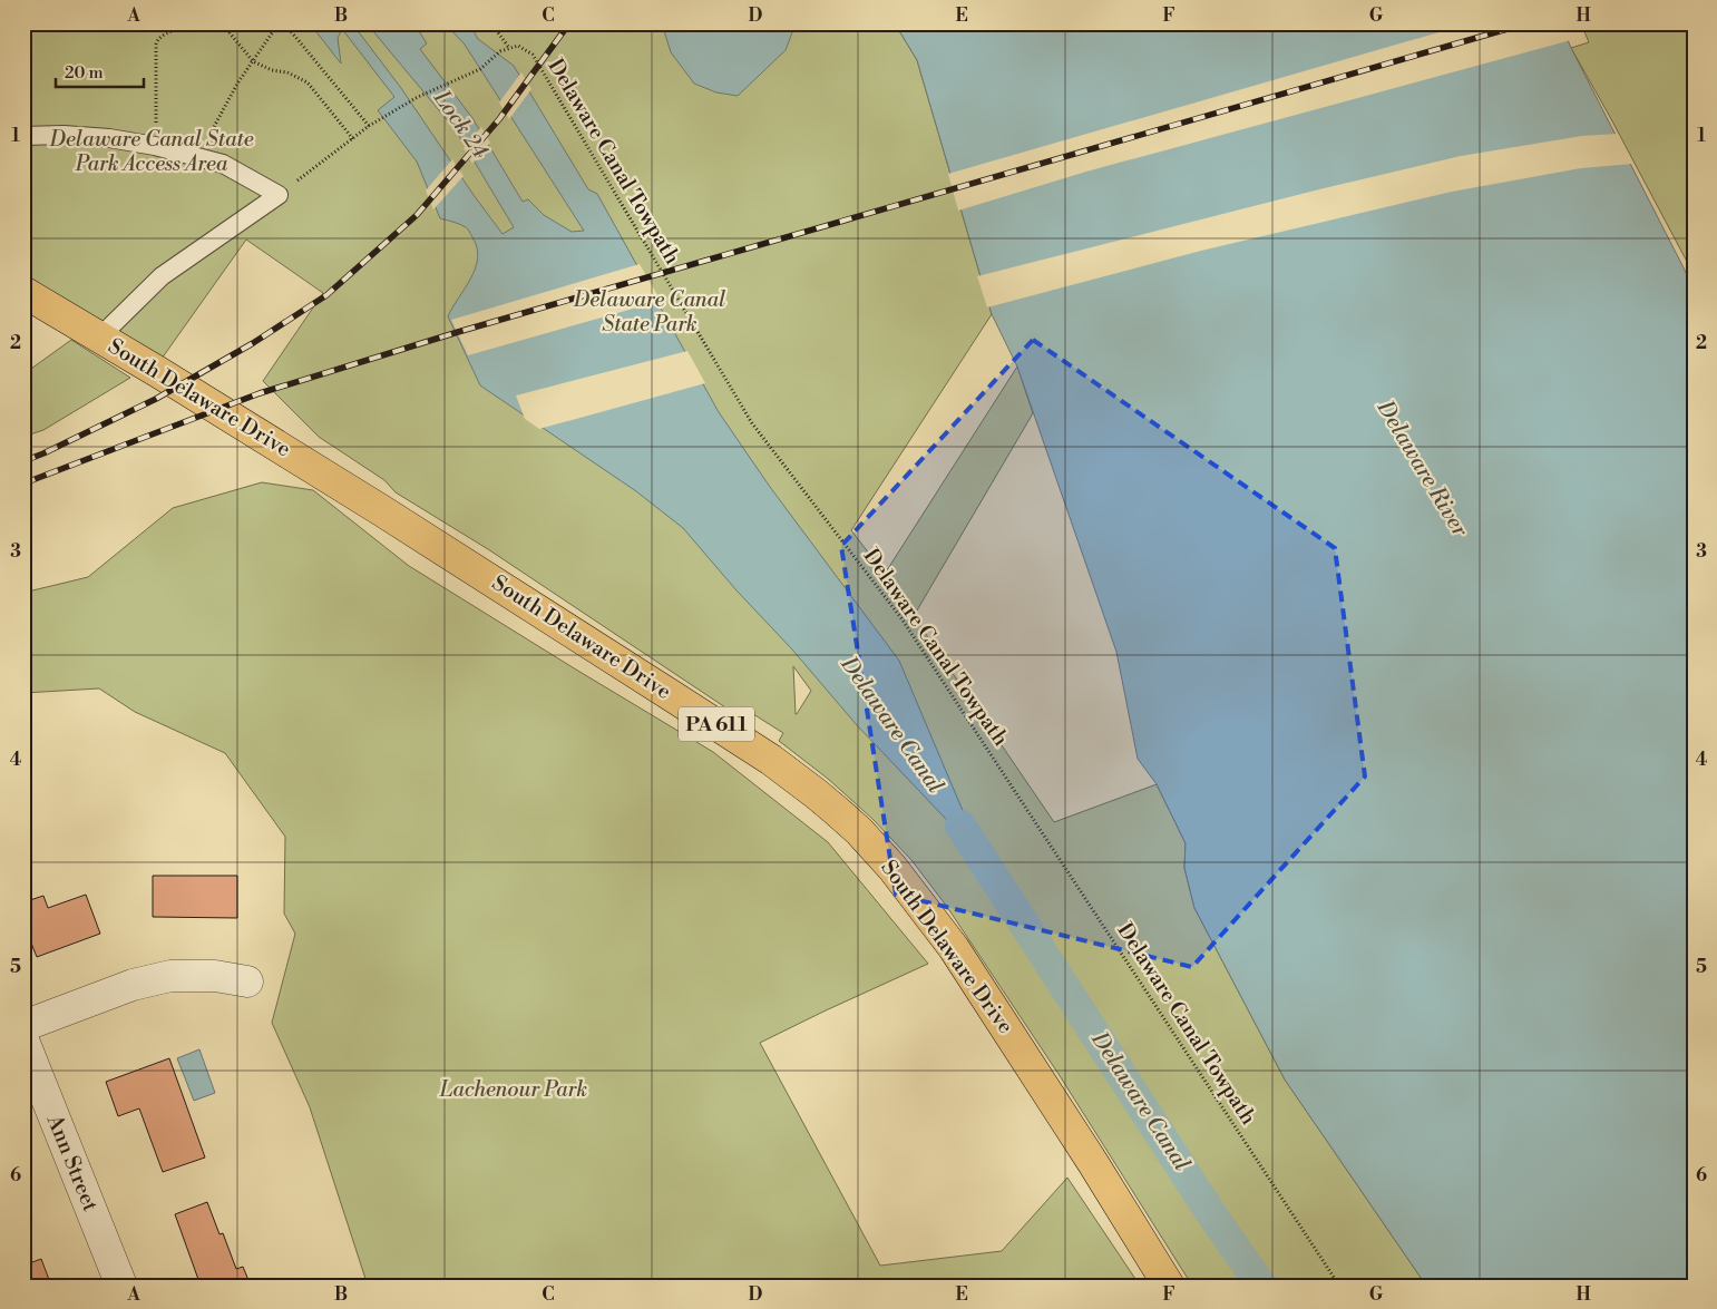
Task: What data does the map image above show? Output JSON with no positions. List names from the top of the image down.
{
  "streets": {
    "highway": ["South Delaware Drive", "PA 611"],
    "street": ["Ann Street"],
    "path": ["Delaware Canal Towpath"]
  },
  "water": ["Lock 24", "Delaware River", "Delaware Canal"],
  "parks": ["Delaware Canal State Park Access Area", "Delaware Canal State Park", "Lachenour Park"],
  "scale_bar": "20 m",
  "grid": {
    "columns": [
      "A",
      "B",
      "C",
      "D",
      "E",
      "F",
      "G",
      "H"
    ],
    "rows": [
      "1",
      "2",
      "3",
      "4",
      "5",
      "6"
    ]
  }
}
